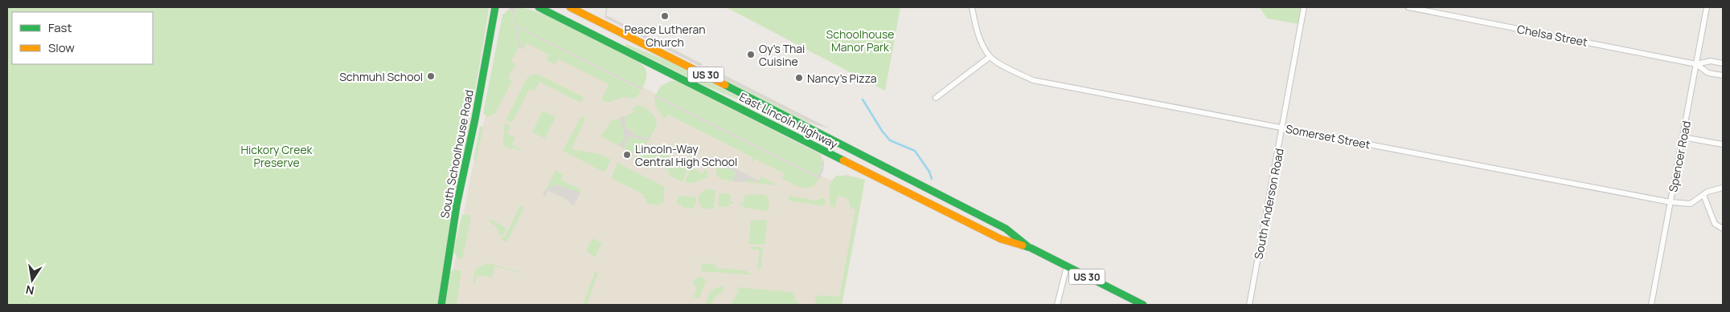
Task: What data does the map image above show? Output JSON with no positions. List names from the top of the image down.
{
  "streets": {
    "main road": ["US 30", "East Lincoln Highway", "South Schoolhouse Road"],
    "street": [
      "Chelsa Street",
      "Somerset Street",
      "Spencer Road",
      "South Anderson Road"
    ]
  },
  "crossings": [
    ["Chelsa Street", "Spencer Road"],
    ["Somerset Street", "Spencer Road"],
    ["Somerset Street", "South Anderson Road"]
  ],
  "parks": ["Schoolhouse Manor Park", "Hickory Creek Preserve"],
  "places": [
    "Peace Lutheran Church",
    "Oy's Thai Cuisine",
    "Schmuhl School",
    "Nancy's Pizza",
    "Lincoln-Way Central High School"
  ],
  "legend": ["Fast", "Slow"],
  "north": "bottom"
}
